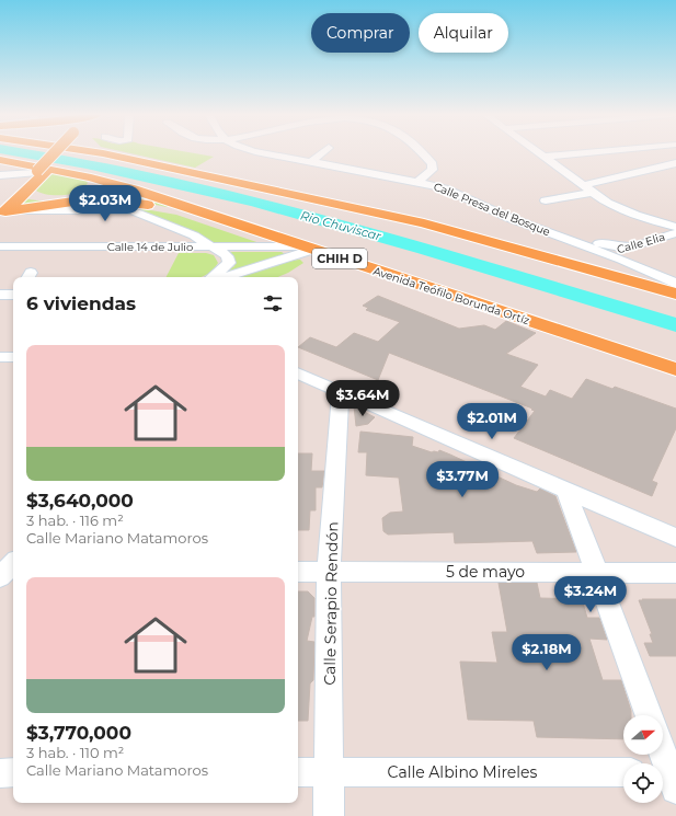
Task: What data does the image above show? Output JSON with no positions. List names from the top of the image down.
{
  "streets": {
    "main road": ["CHIH D", "Avenida Teófilo Borunda Ortíz"],
    "street": [
      "Calle Presa del Bosque",
      "Calle Elia",
      "Calle 14 de Julio",
      "5 de mayo",
      "Calle Serapio Rendón",
      "Calle Albino Mireles"
    ]
  },
  "crossings": [
    ["Calle Presa del Bosque", "Calle Elia"],
    ["Calle 14 de Julio", "Avenida Teófilo Borunda Ortíz"],
    ["5 de mayo", "Calle Serapio Rendón"],
    ["Calle Serapio Rendón", "Calle Albino Mireles"]
  ],
  "water": ["Rio Chuviscar"],
  "north": "right",
  "page": {
    "chip": ["Comprar", "Alquilar"],
    "price": [
      "$2.03M",
      "$3.64M",
      "$2.01M",
      "$3.77M",
      "$3.24M",
      "$2.18M"
    ],
    "heading": "6 viviendas",
    "list": [
      {
        "name": "$3,640,000",
        "note": "3 hab. · 116 m² · Calle Mariano Matamoros"
      },
      {
        "name": "$3,770,000",
        "note": "3 hab. · 110 m² · Calle Mariano Matamoros"
      }
    ]
  }
}
